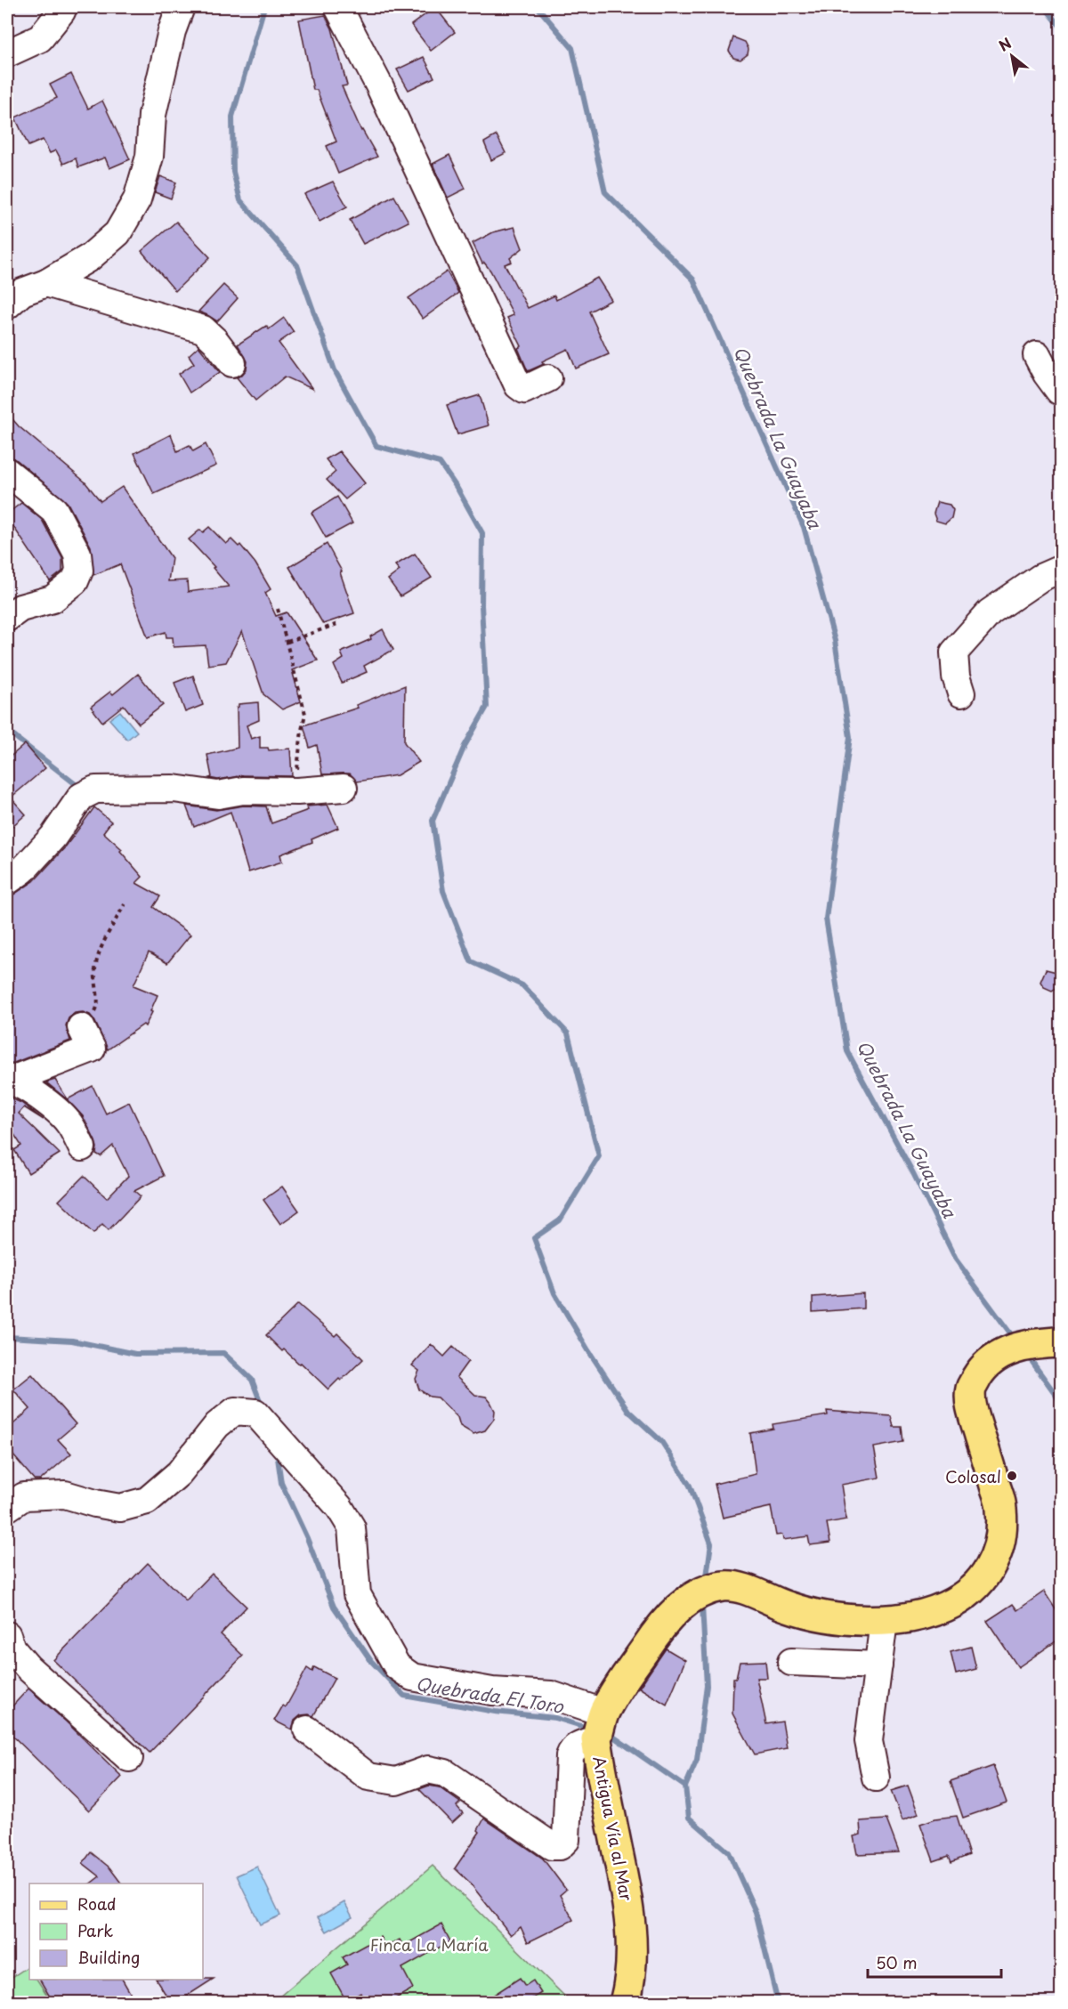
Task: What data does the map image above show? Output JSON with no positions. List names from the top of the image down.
{
  "streets": {
    "main road": ["Antigua Vía al Mar"]
  },
  "water": ["Quebrada La Guayaba", "Quebrada El Toro"],
  "parks": ["Finca La María"],
  "places": ["Colosal"],
  "legend": ["Road", "Park", "Building"],
  "scale_bar": "50 m",
  "north": "top left"
}
